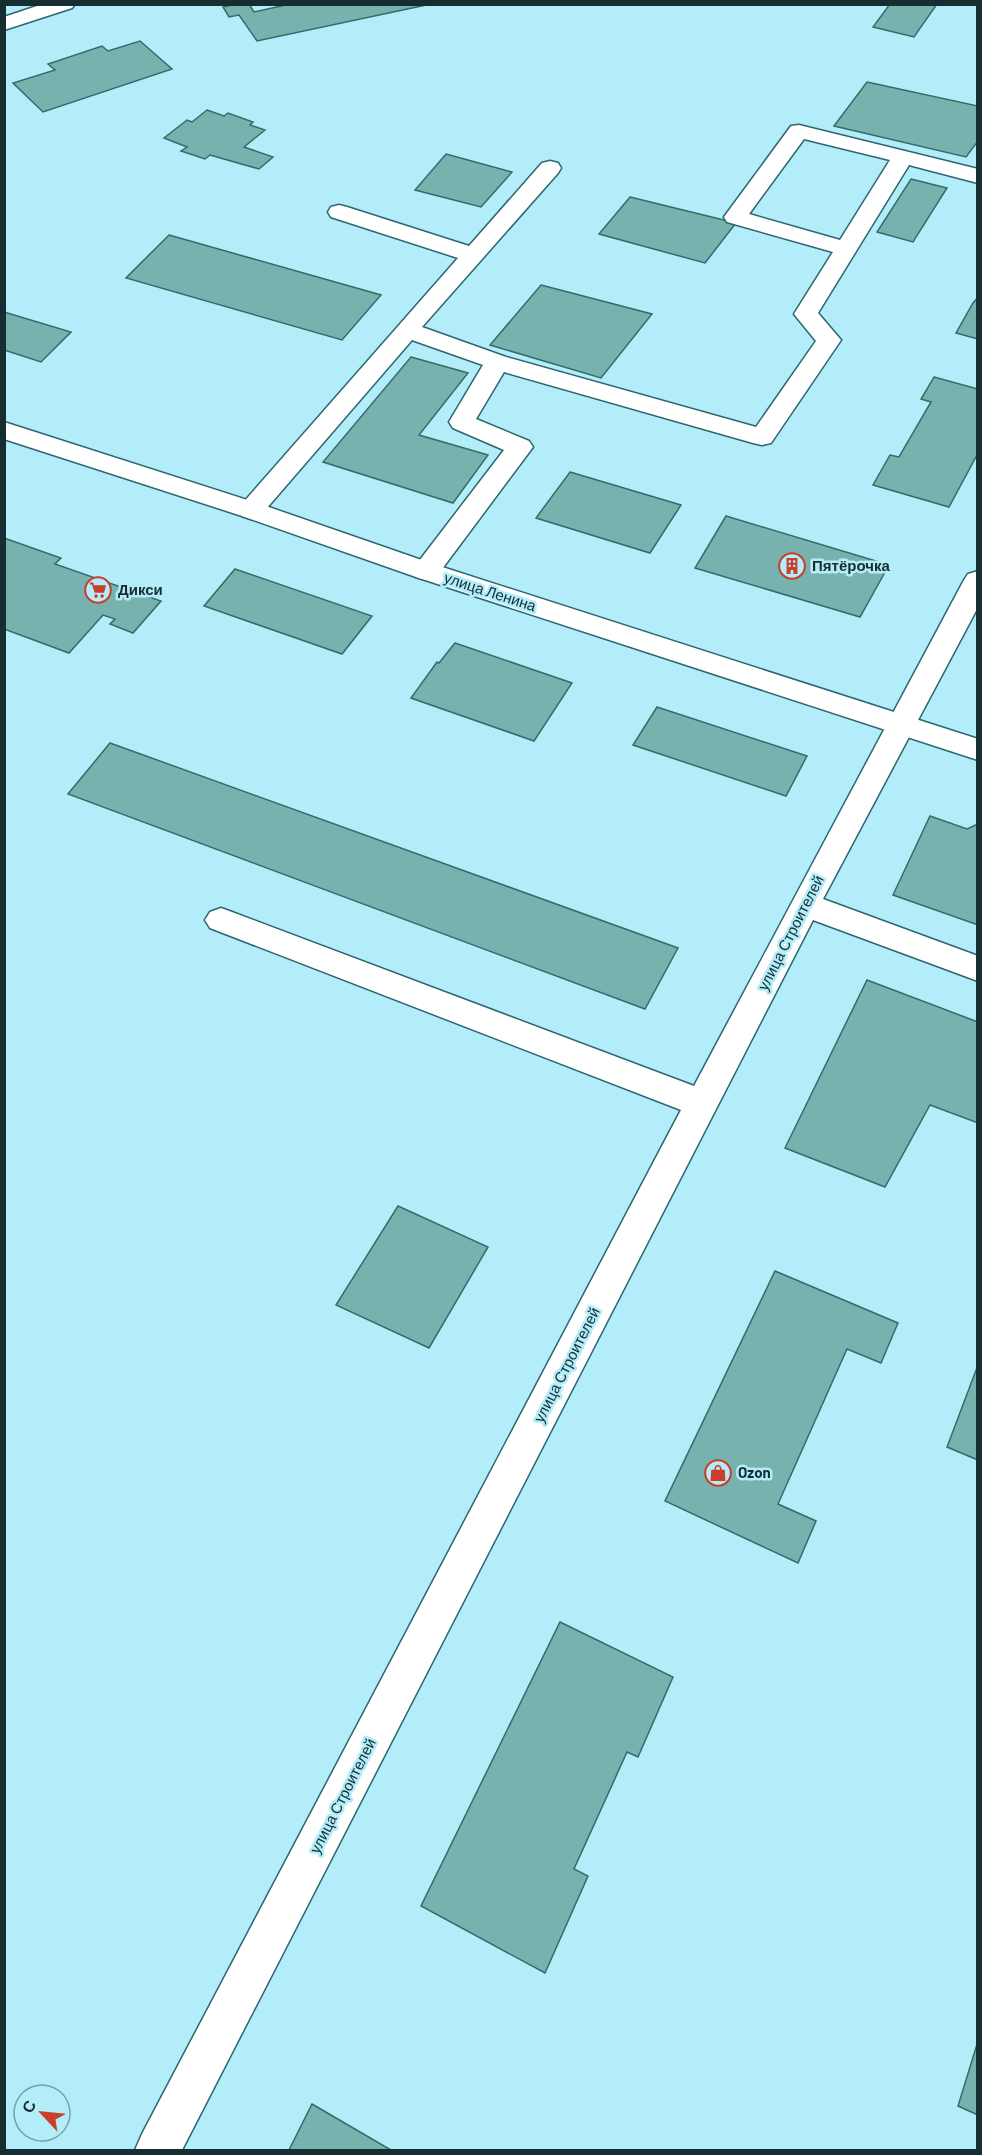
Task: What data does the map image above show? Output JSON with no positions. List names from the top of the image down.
{
  "streets": {
    "street": ["улица Ленина", "улица Строителей"]
  },
  "crossings": [
    ["улица Ленина", "улица Строителей"]
  ],
  "places": {
    "building": ["Пятёрочка"],
    "supermarket": ["Дикси"],
    "shop": ["Ozon"]
  },
  "north": "top left"
}
